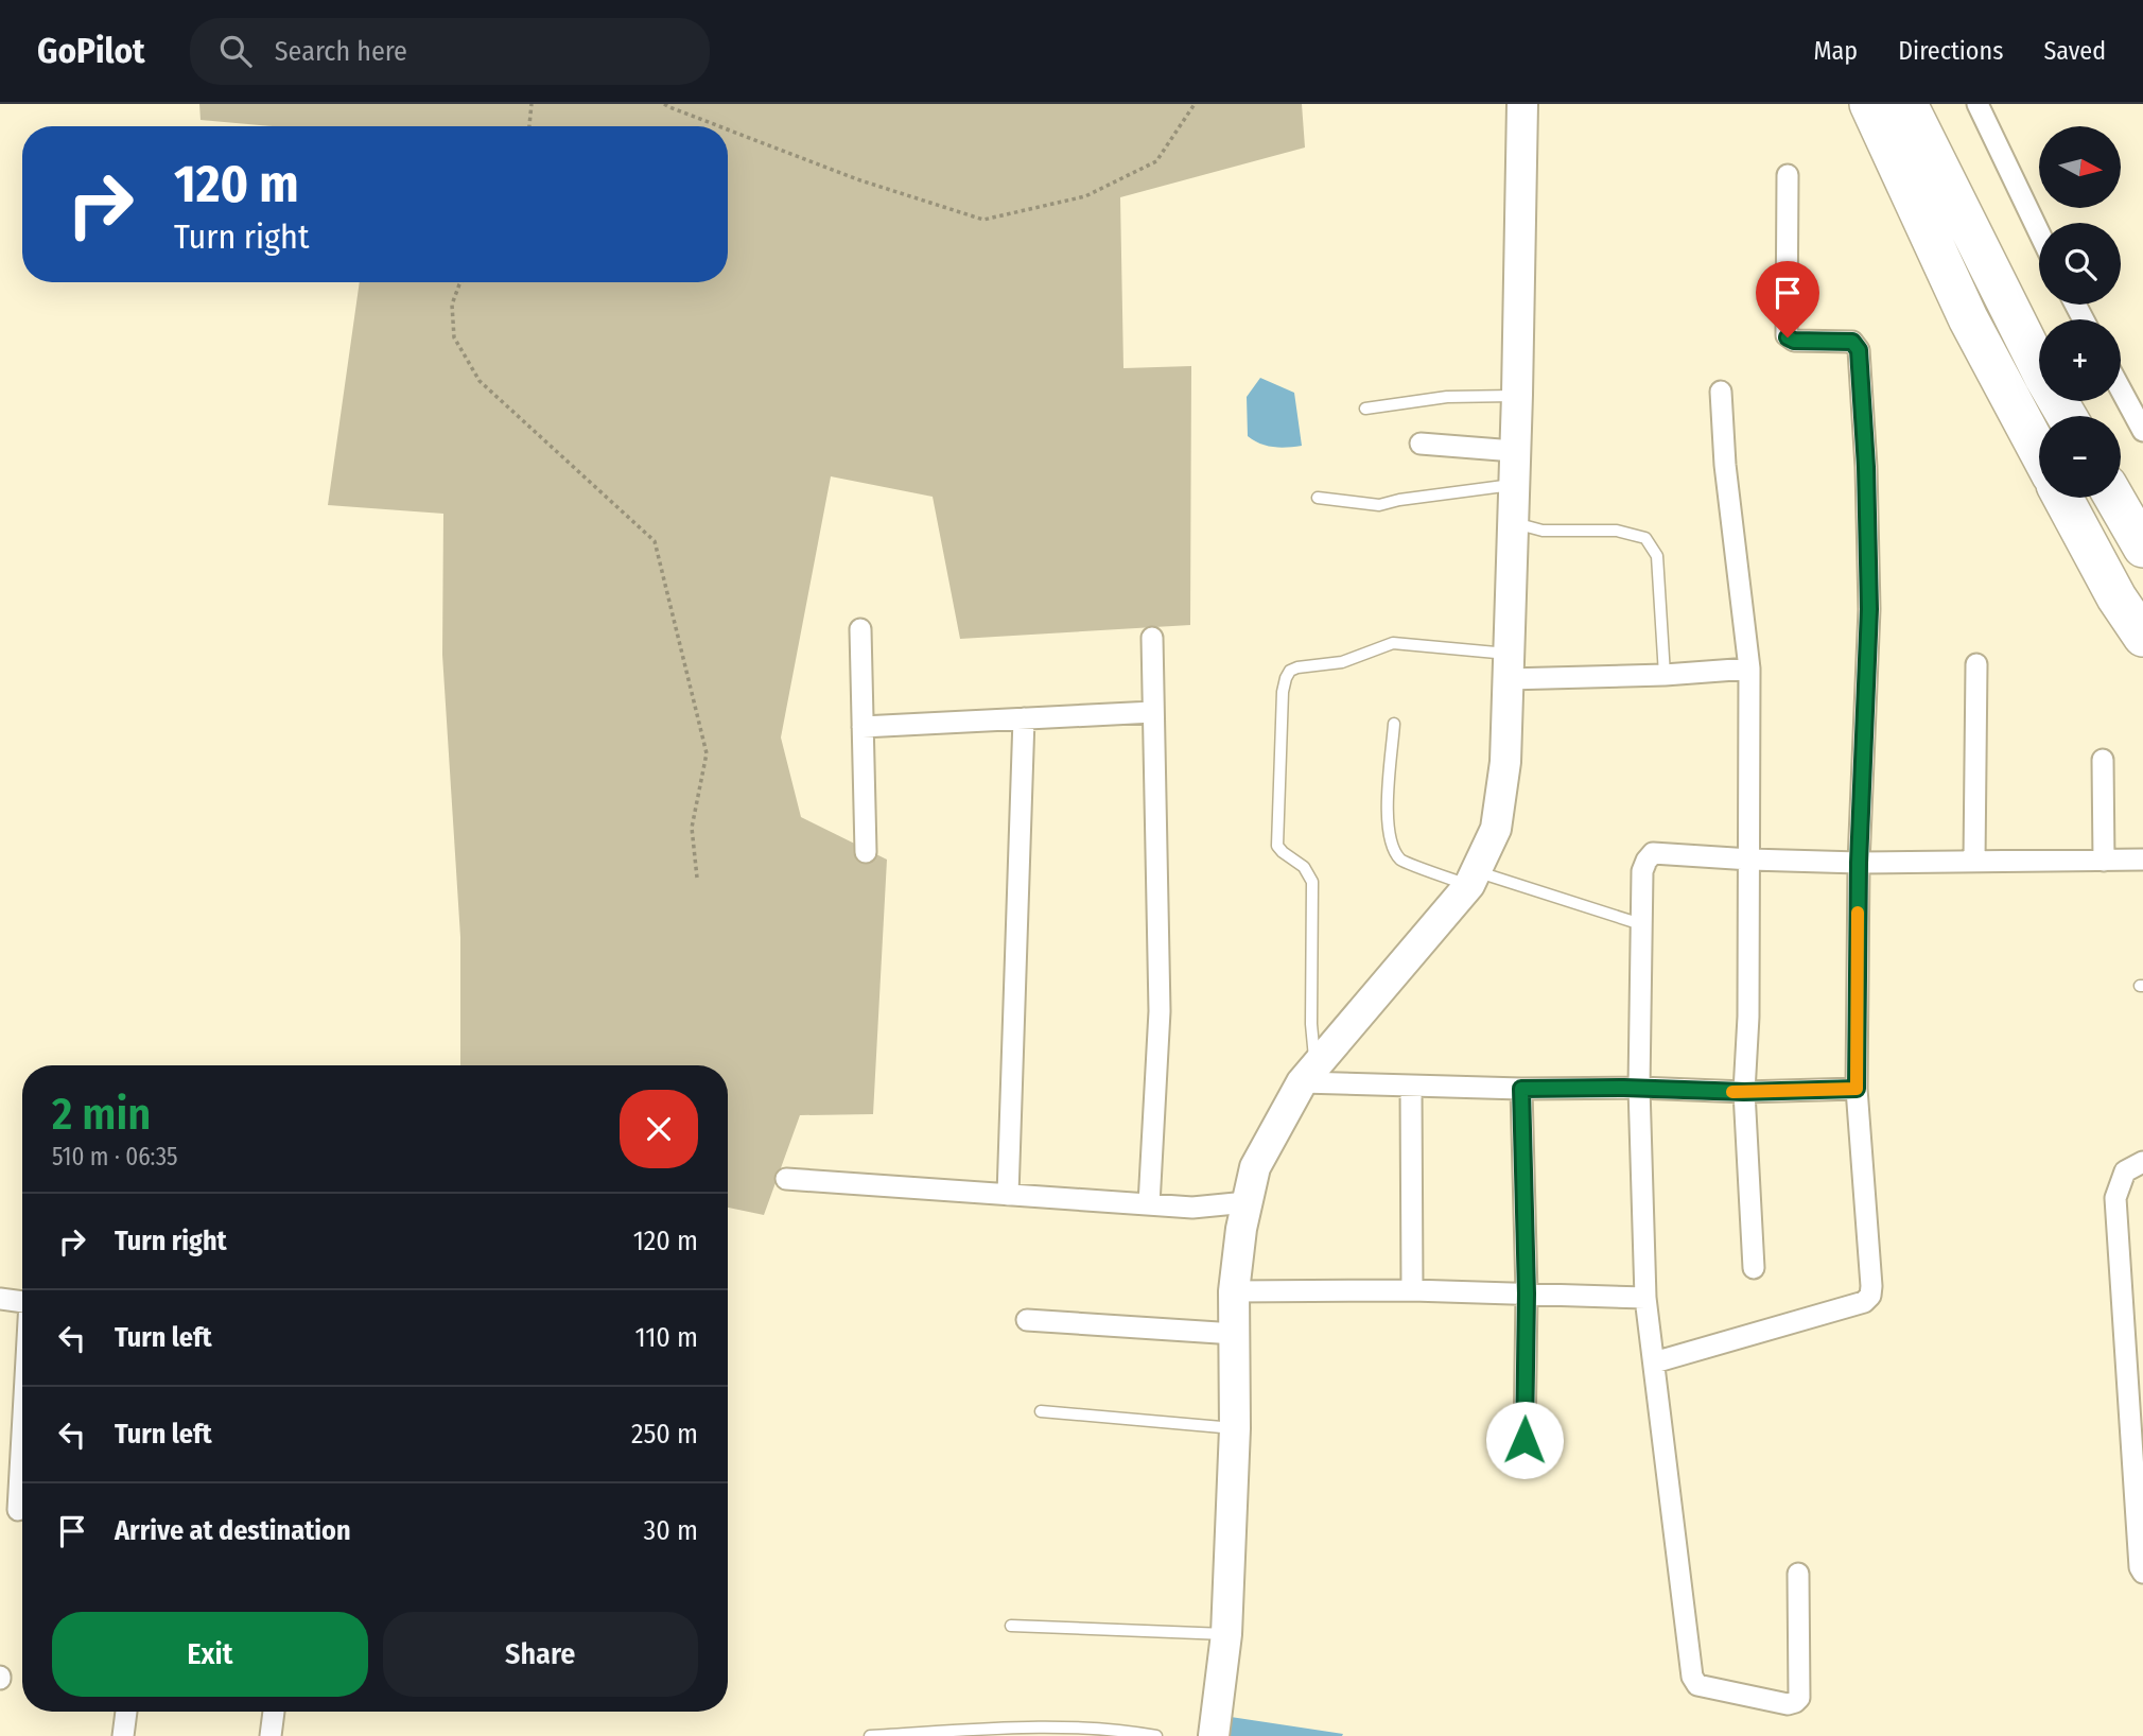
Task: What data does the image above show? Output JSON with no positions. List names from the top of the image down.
{
  "north": "right",
  "page": {
    "header": "GoPilot",
    "search": "Search here",
    "nav": ["Map", "Directions", "Saved"],
    "map_buttons": ["+", "−"],
    "turn": ["120 m", "Turn right"],
    "heading": ["2 min", "510 m · 06:35"],
    "list": [
      {
        "name": "Turn right",
        "value": "120 m"
      },
      {
        "name": "Turn left",
        "value": "110 m"
      },
      {
        "name": "Turn left",
        "value": "250 m"
      },
      {
        "name": "Arrive at destination",
        "value": "30 m"
      }
    ],
    "buttons": ["Exit", "Share"]
  }
}
